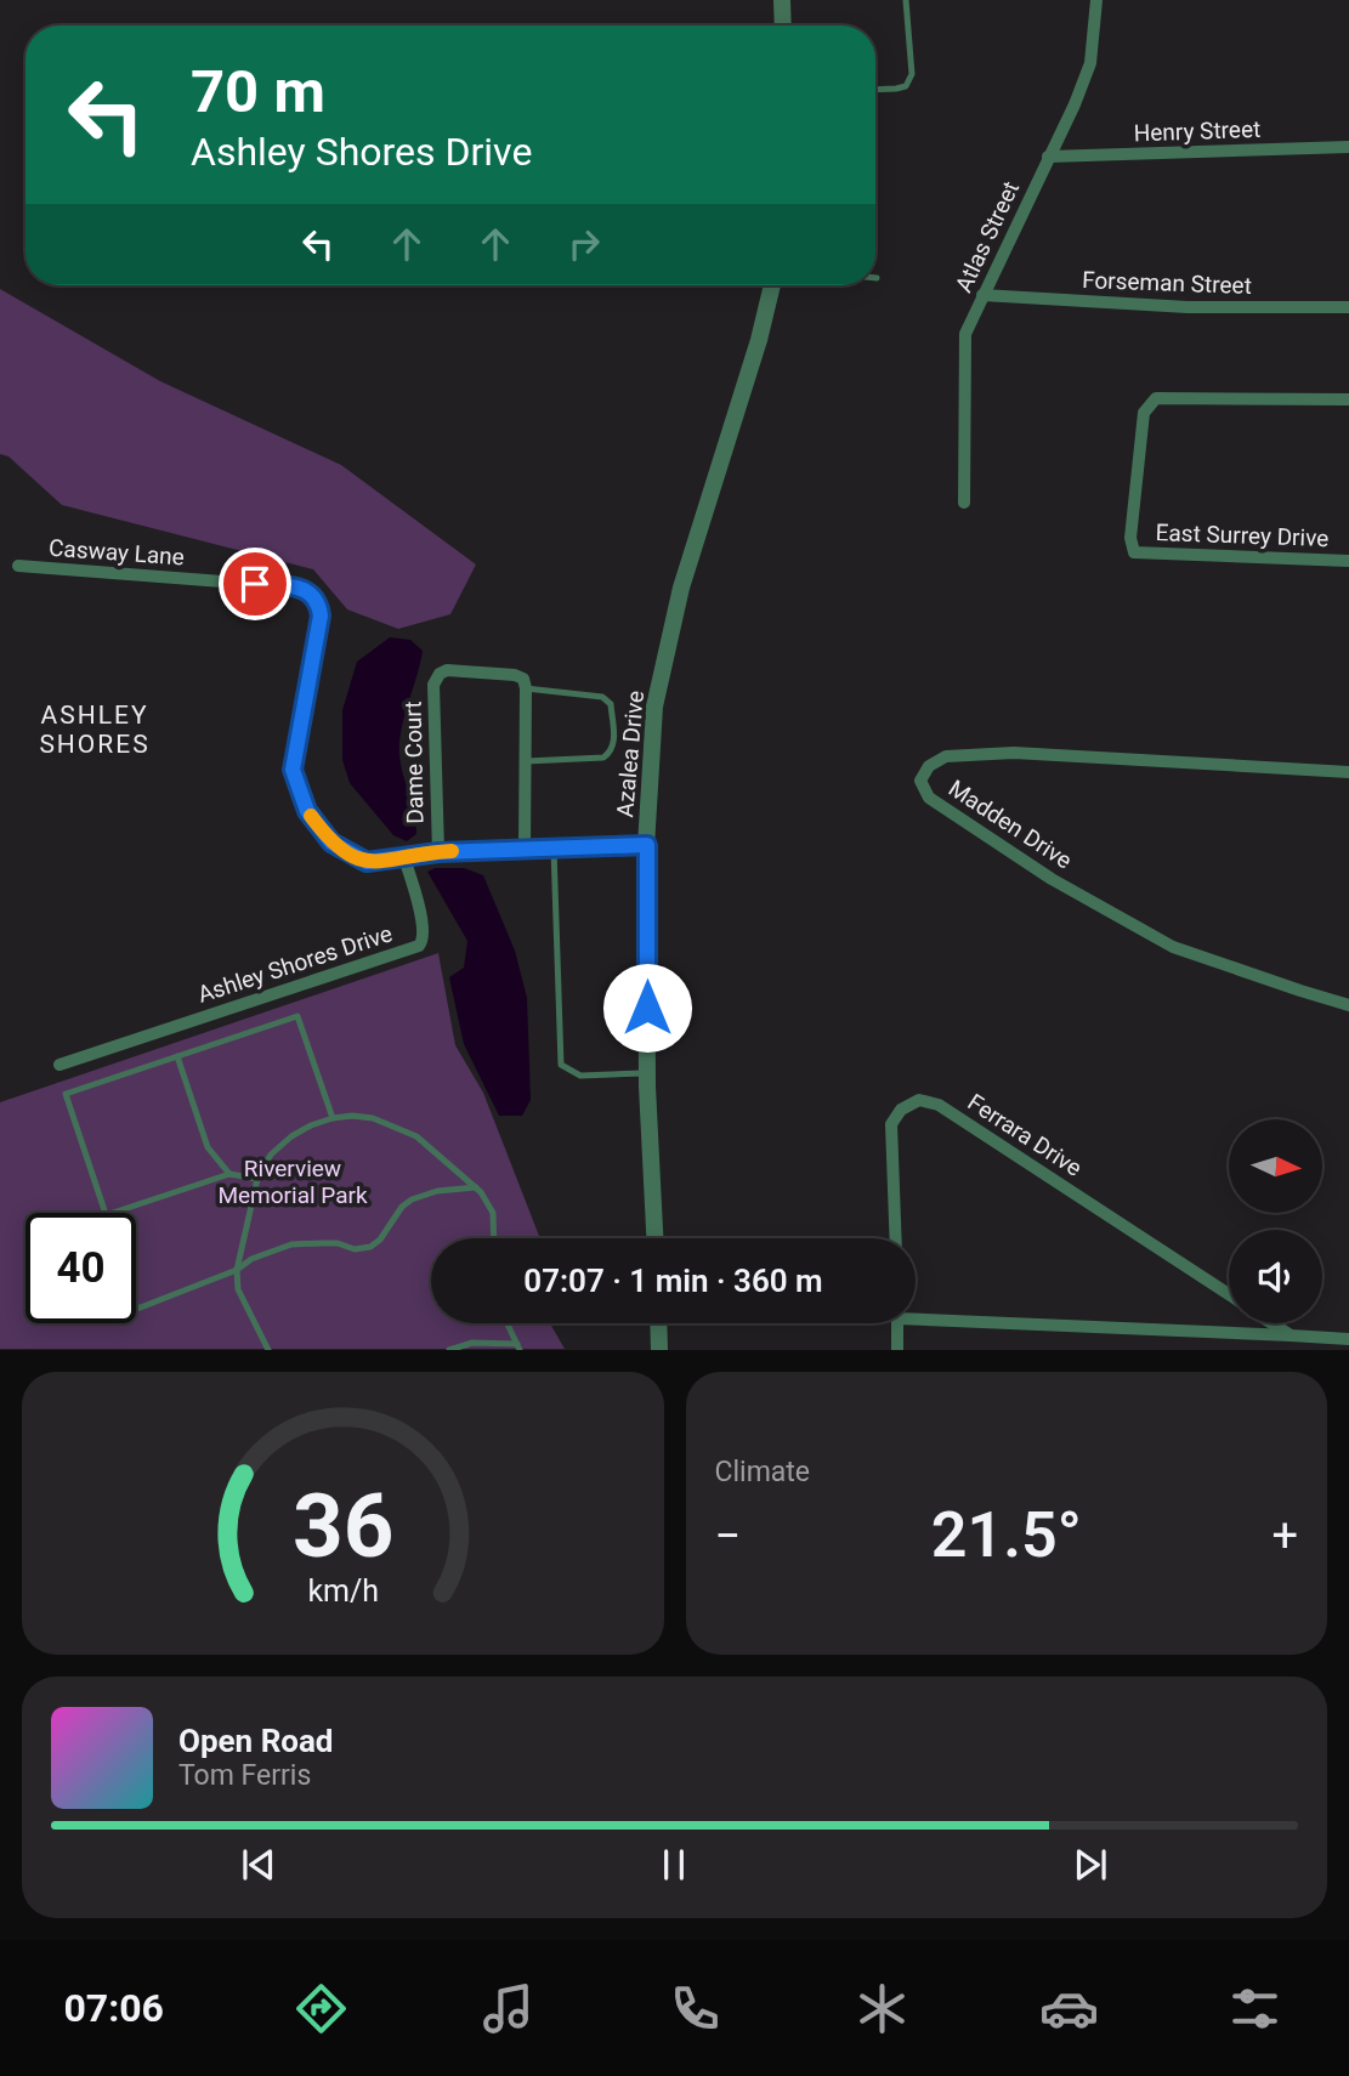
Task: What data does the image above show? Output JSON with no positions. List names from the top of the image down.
{
  "streets": {
    "street": [
      "Henry Street",
      "Atlas Street",
      "Forseman Street",
      "East Surrey Drive",
      "Casway Lane",
      "Azalea Drive",
      "Dame Court",
      "Madden Drive",
      "Ashley Shores Drive",
      "Ferrara Drive"
    ]
  },
  "crossings": [
    ["Henry Street", "Atlas Street"],
    ["Atlas Street", "Forseman Street"],
    ["Casway Lane", "Ashley Shores Drive"]
  ],
  "districts": ["ASHLEY SHORES"],
  "parks": ["Riverview Memorial Park"],
  "north": "right",
  "page": {
    "turn": ["70 m", "Ashley Shores Drive"],
    "limit": "40",
    "trip": "07:07 · 1 min · 360 m",
    "tile": "Climate",
    "heat": ["−", "21.5°", "+"],
    "song": ["Open Road", "Tom Ferris"],
    "tabs": "07:06",
    "gauge": ["36", "km/h"]
  }
}
